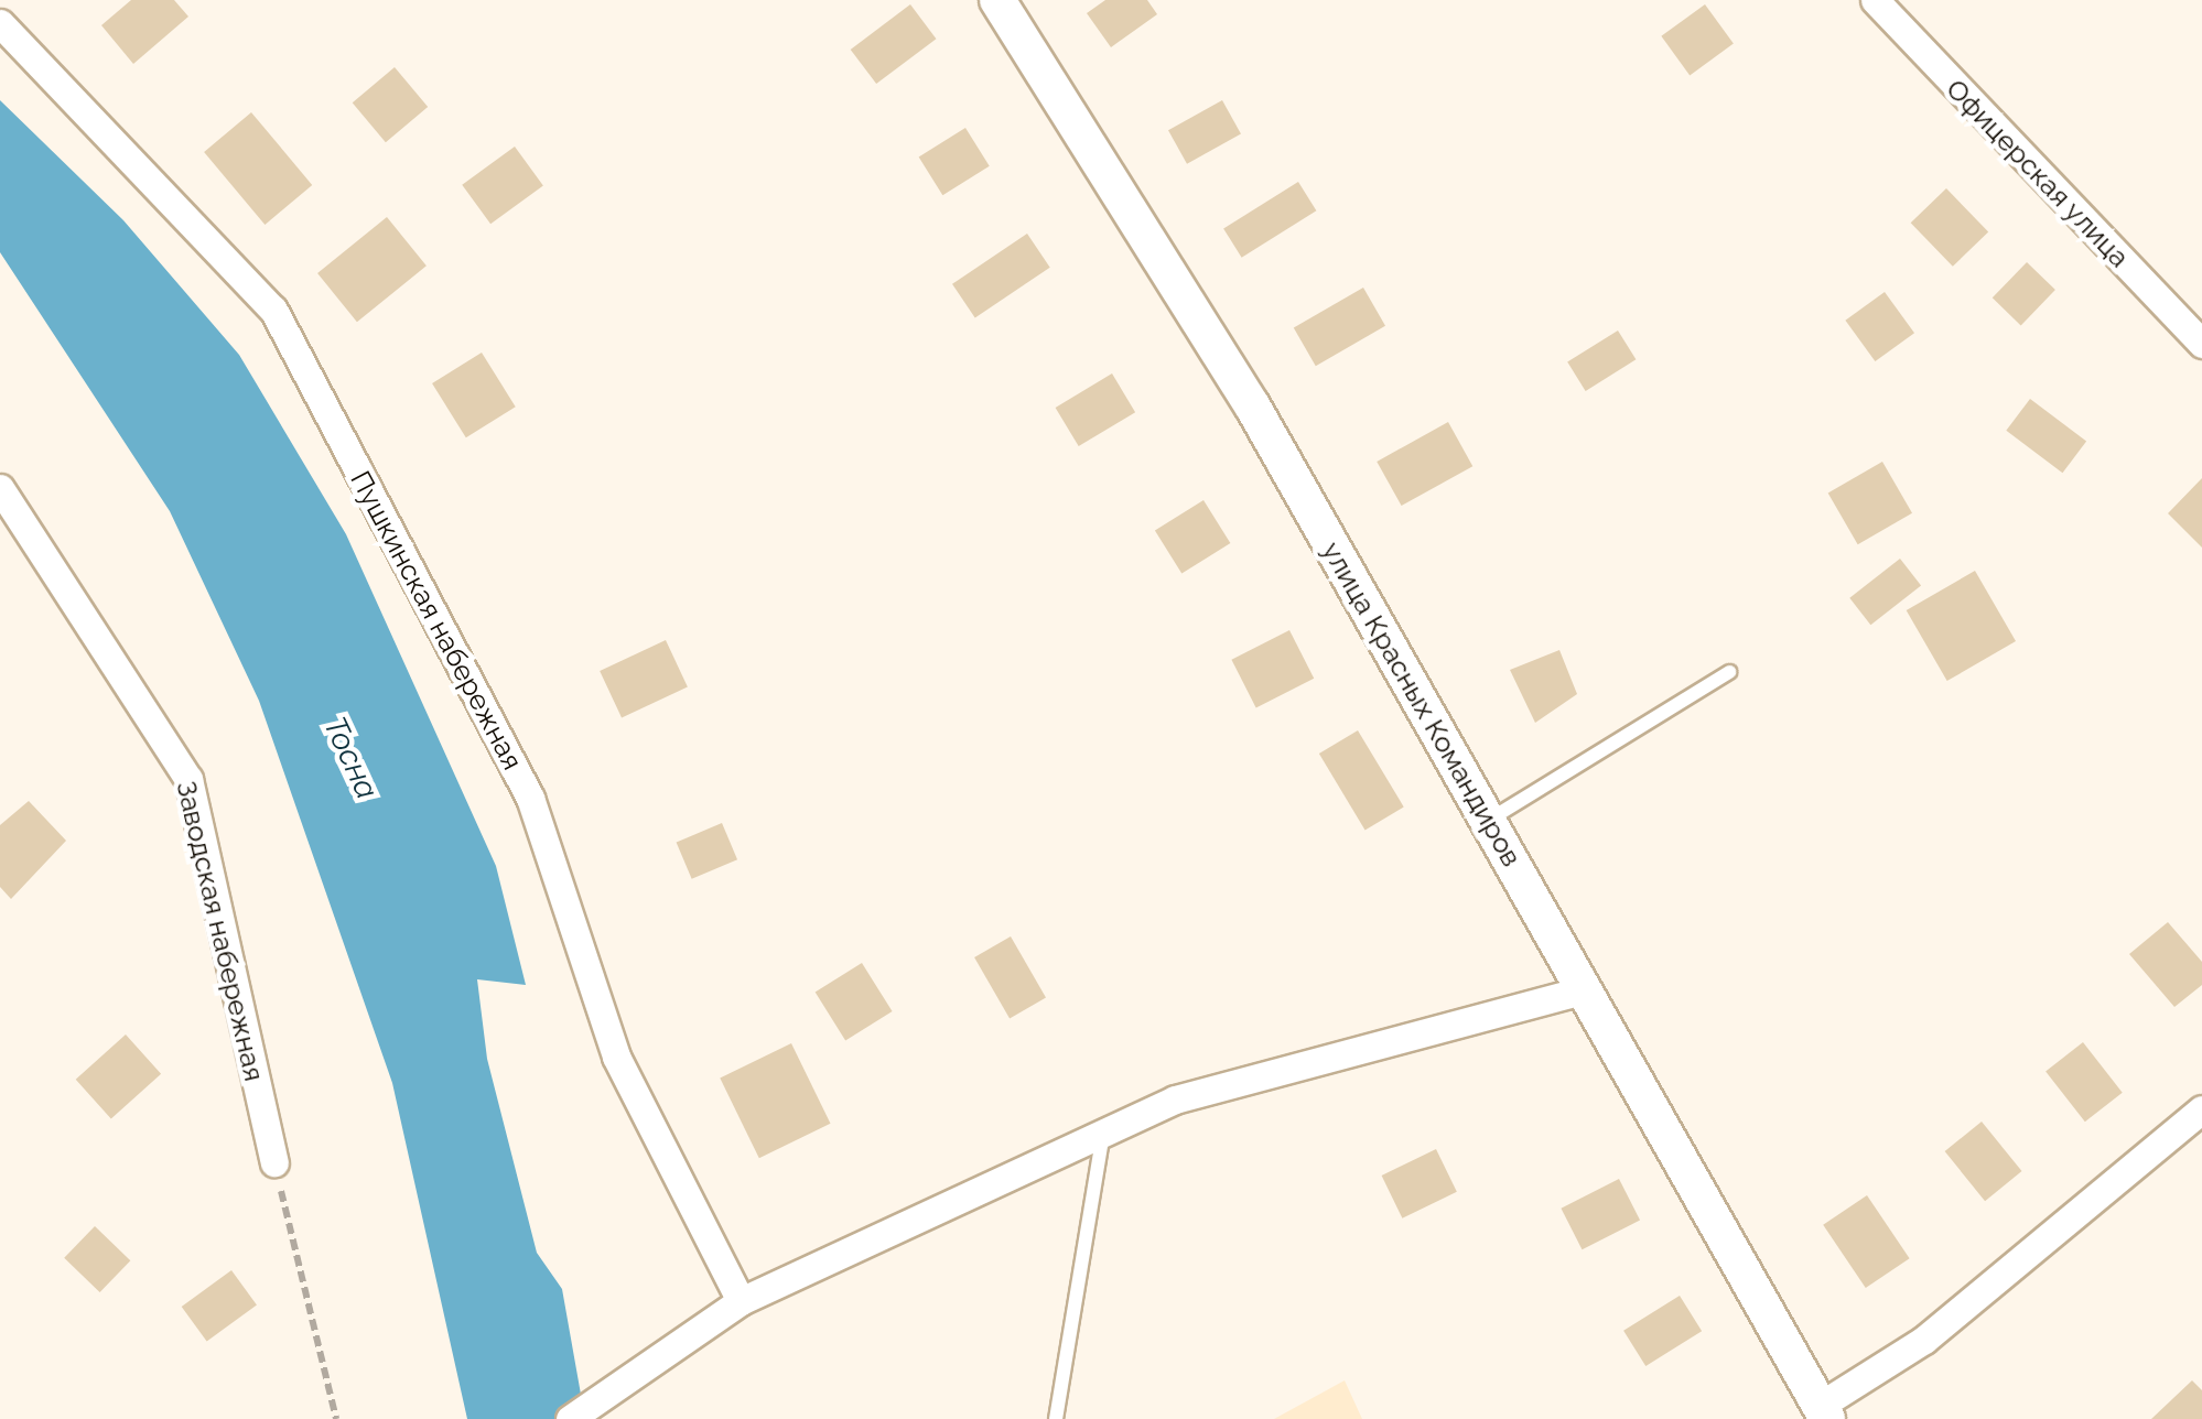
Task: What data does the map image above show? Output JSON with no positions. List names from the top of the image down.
{
  "streets": {
    "street": [
      "Офицерская улица",
      "Пушкинская набережная",
      "улица Красных Командиров",
      "Заводская набережная"
    ]
  },
  "water": ["Тосна"]
}
